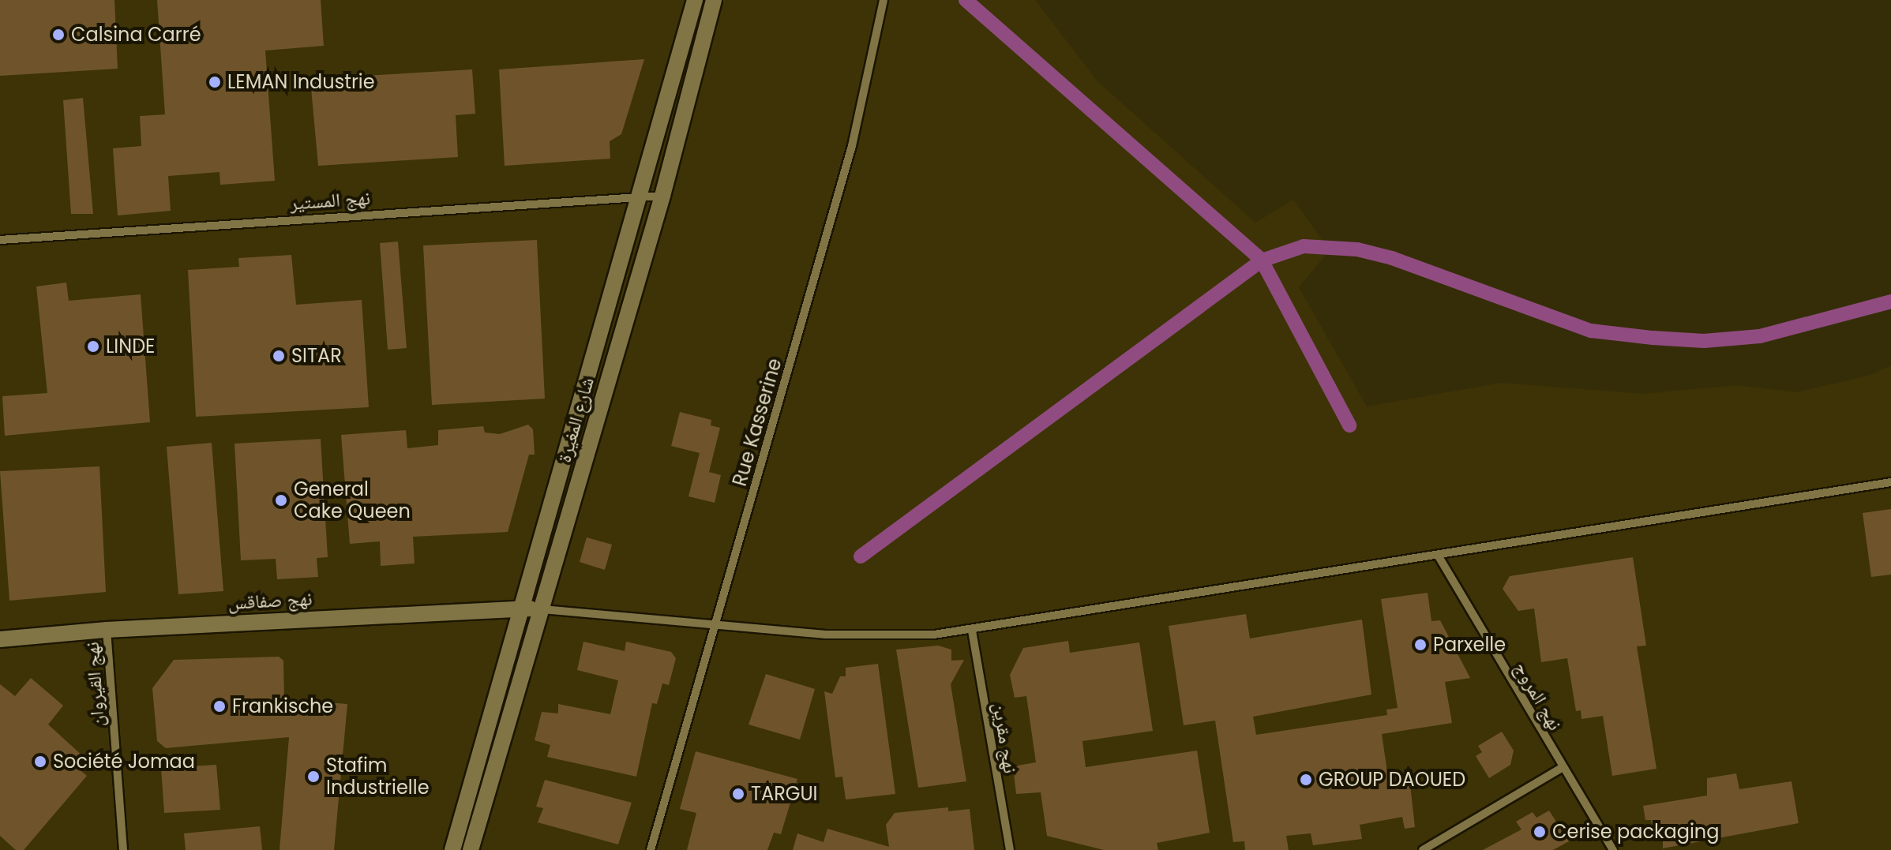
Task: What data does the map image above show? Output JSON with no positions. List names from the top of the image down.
{
  "streets": {
    "street": ["شارع المغيرة", "نهج صفاقس"],
    "lane": [
      "نهج المستير",
      "Rue Kasserine",
      "نهج القيروان",
      "نهج المروج",
      "نهج مقرين"
    ]
  },
  "crossings": [
    ["نهج المستير", "شارع المغيرة"],
    ["شارع المغيرة", "نهج صفاقس"],
    ["نهج صفاقس", "نهج القيروان"]
  ],
  "places": [
    "Calsina Carré",
    "LEMAN Industrie",
    "LINDE",
    "SITAR",
    "General Cake Queen",
    "Parxelle",
    "Frankische",
    "Société Jomaa",
    "Stafim Industrielle",
    "GROUP DAOUED",
    "TARGUI",
    "Cerise packaging"
  ]
}
